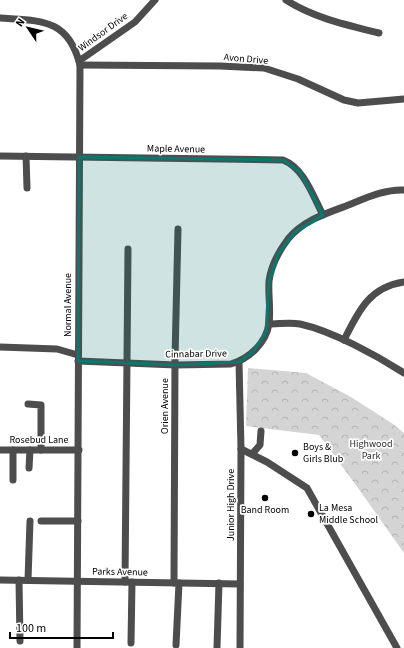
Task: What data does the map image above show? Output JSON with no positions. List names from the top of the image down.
{
  "streets": {
    "street": [
      "Windsor Drive",
      "Avon Drive",
      "Maple Avenue",
      "Normal Avenue",
      "Cinnabar Drive",
      "Orien Avenue",
      "Rosebud Lane",
      "Junior High Drive",
      "Parks Avenue"
    ]
  },
  "crossings": [
    ["Windsor Drive", "Avon Drive"],
    ["Windsor Drive", "Normal Avenue"],
    ["Avon Drive", "Normal Avenue"],
    ["Maple Avenue", "Normal Avenue"],
    ["Maple Avenue", "Cinnabar Drive"],
    ["Normal Avenue", "Cinnabar Drive"],
    ["Normal Avenue", "Rosebud Lane"],
    ["Normal Avenue", "Parks Avenue"],
    ["Cinnabar Drive", "Orien Avenue"],
    ["Cinnabar Drive", "Junior High Drive"],
    ["Orien Avenue", "Parks Avenue"],
    ["Junior High Drive", "Parks Avenue"]
  ],
  "parks": ["Highwood Park"],
  "places": ["Boys & Girls Blub", "Band Room", "La Mesa Middle School"],
  "scale_bar": "100 m",
  "north": "top left"
}
